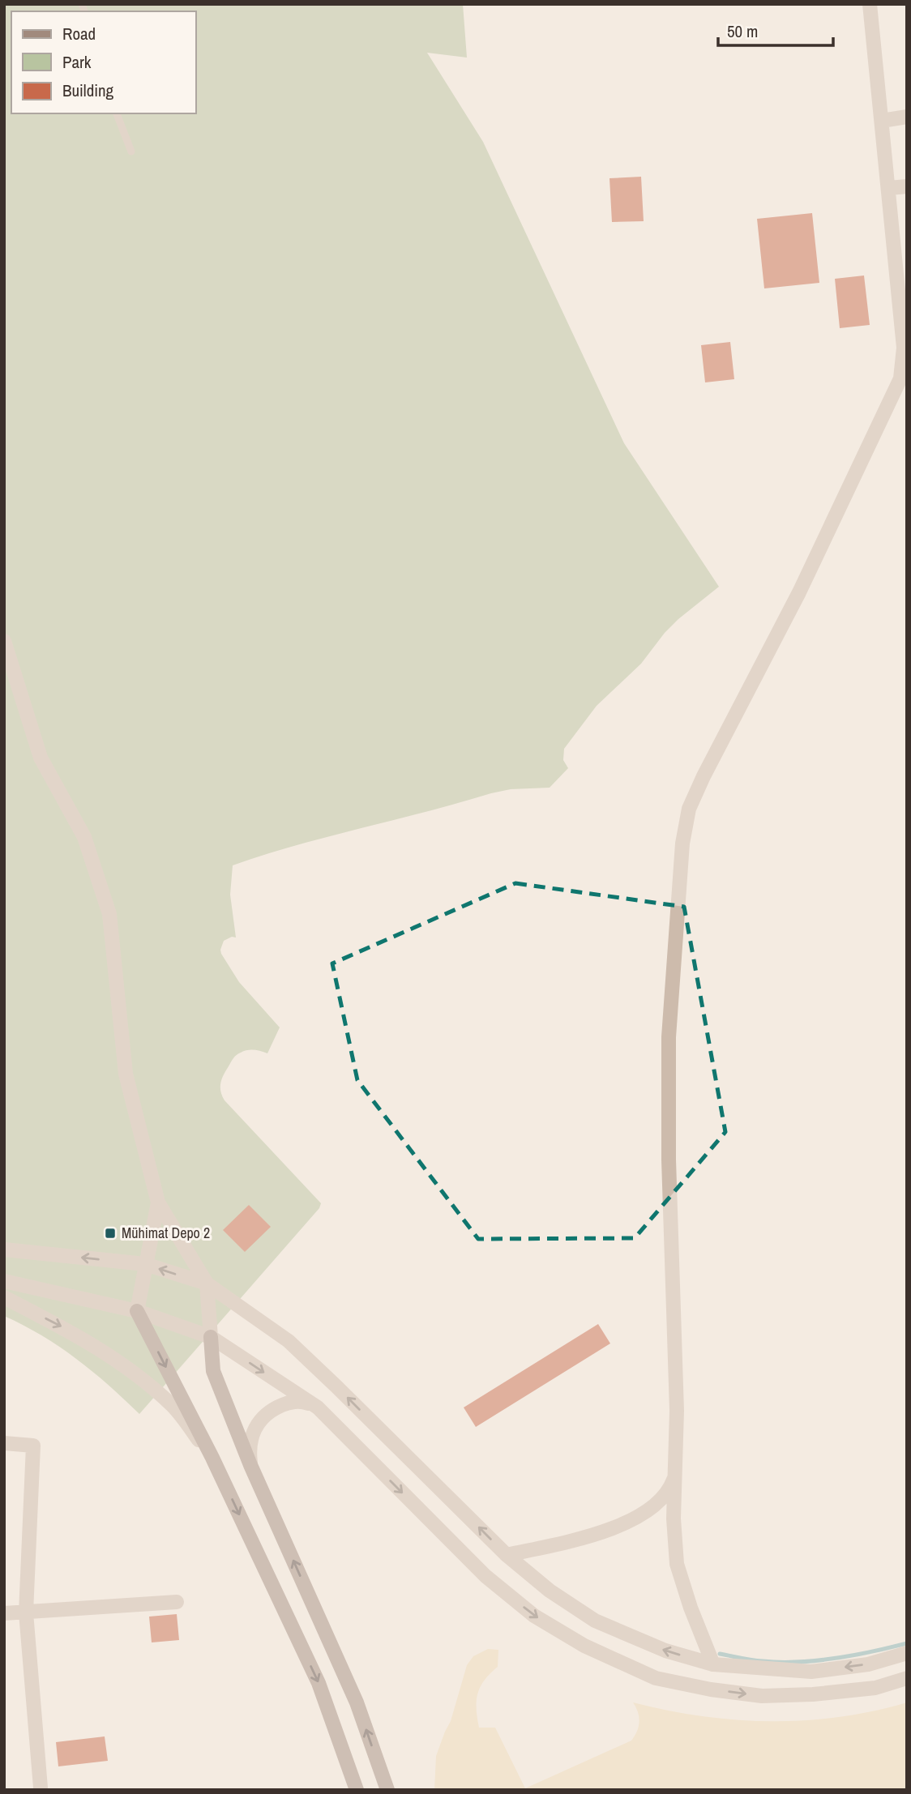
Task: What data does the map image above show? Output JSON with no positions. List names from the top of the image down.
{
  "places": {
    "transit": ["Mühimat Depo 2"]
  },
  "legend": ["Road", "Park", "Building"],
  "scale_bar": "50 m"
}
